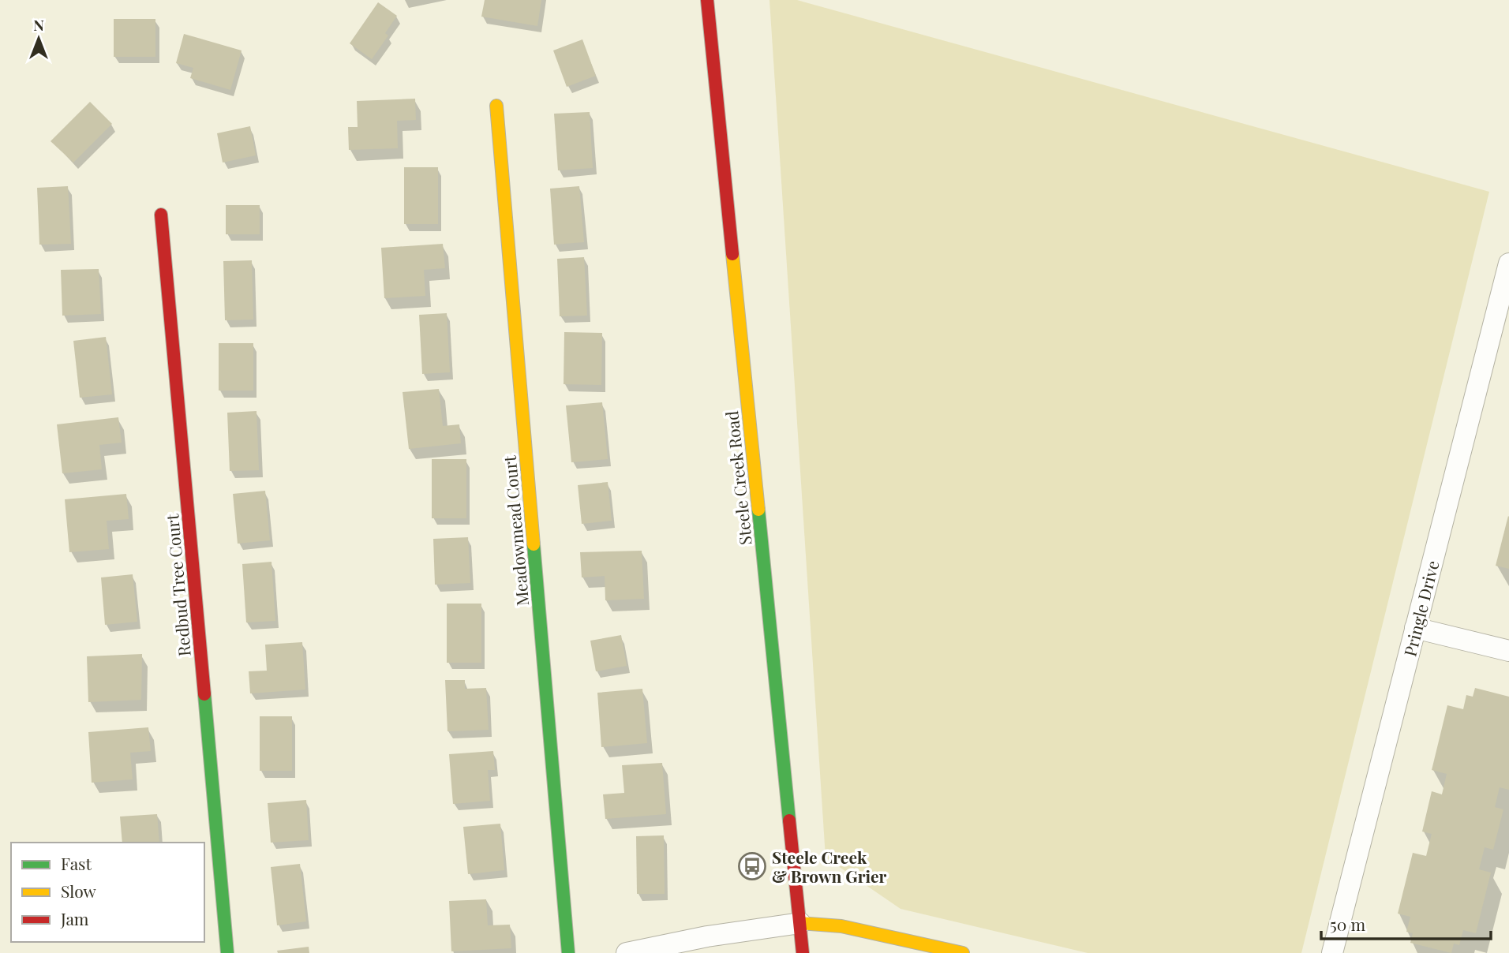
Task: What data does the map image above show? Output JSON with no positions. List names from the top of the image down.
{
  "streets": {
    "street": [
      "Steele Creek Road",
      "Meadowmead Court",
      "Redbud Tree Court",
      "Pringle Drive"
    ]
  },
  "places": {
    "bus stop": ["Steele Creek & Brown Grier"]
  },
  "legend": ["Fast", "Slow", "Jam"],
  "scale_bar": "50 m",
  "north": "top"
}
